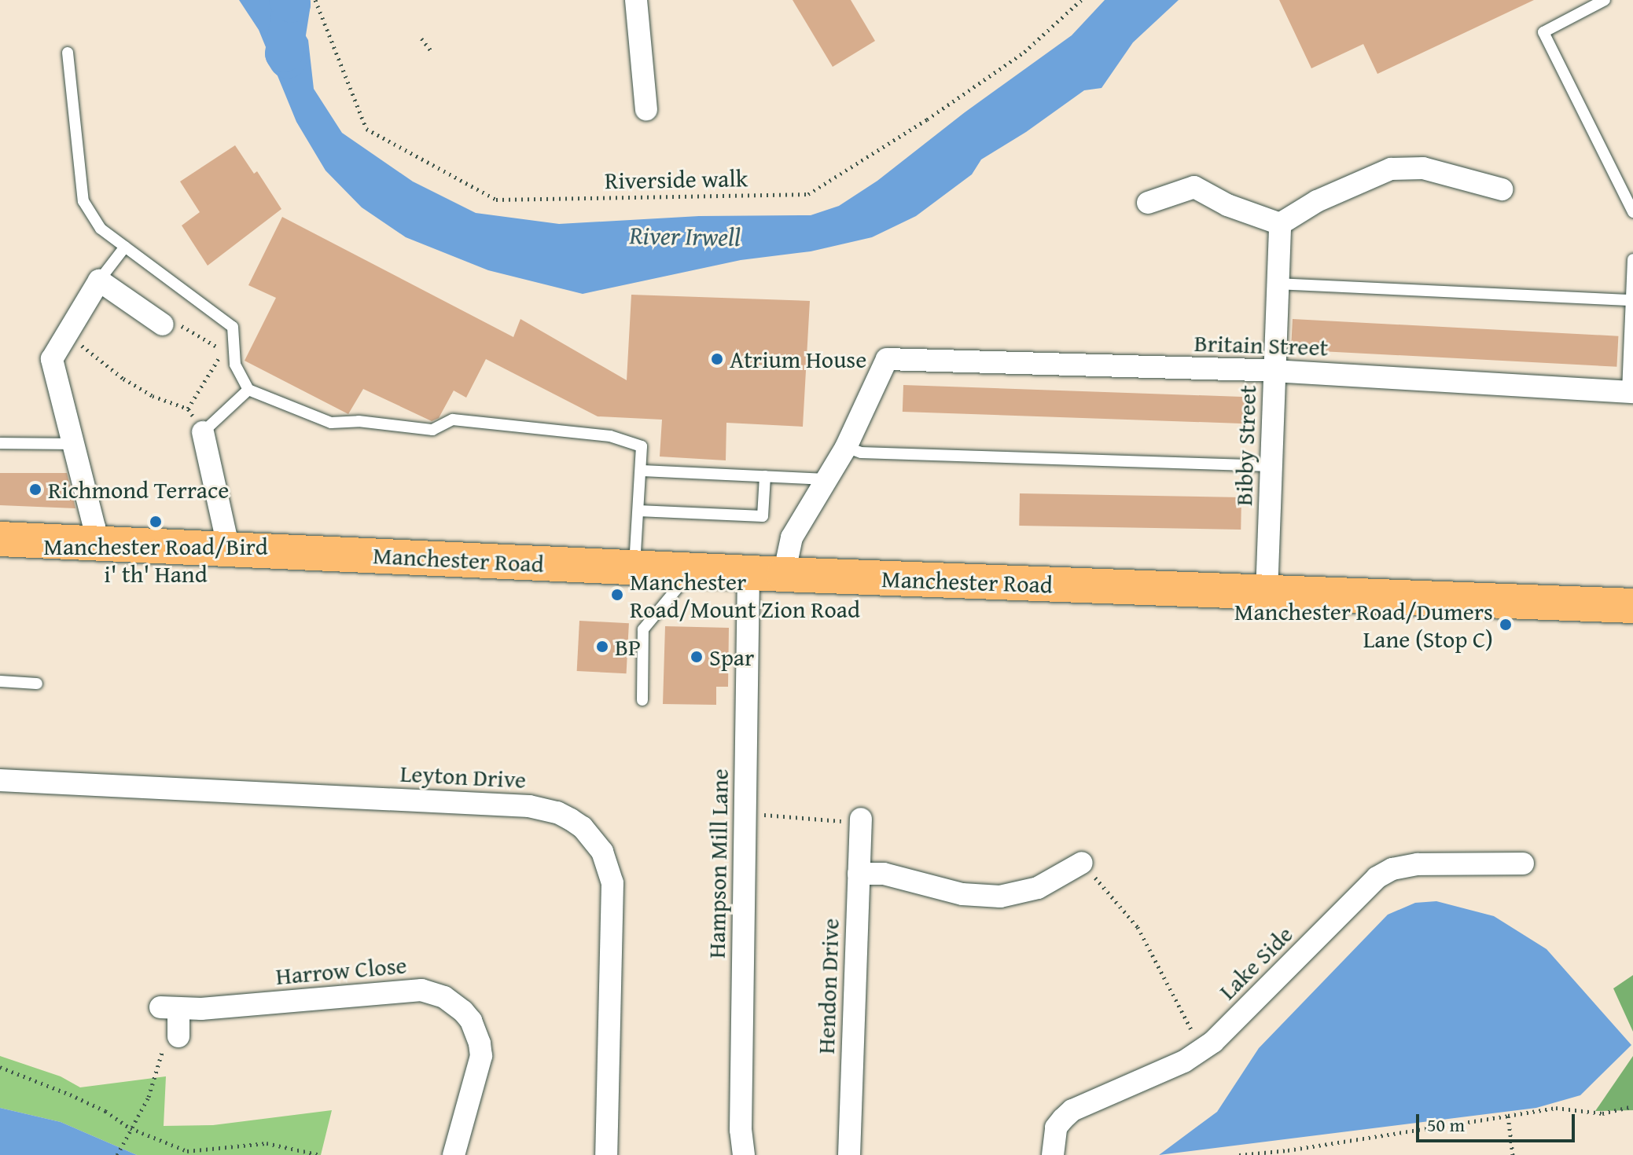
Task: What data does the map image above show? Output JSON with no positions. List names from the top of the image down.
{
  "streets": {
    "highway": ["Manchester Road"],
    "street": [
      "Britain Street",
      "Bibby Street",
      "Leyton Drive",
      "Hampson Mill Lane",
      "Lake Side",
      "Harrow Close",
      "Hendon Drive"
    ],
    "path": ["Riverside walk"]
  },
  "crossings": [
    ["Britain Street", "Bibby Street"],
    ["Bibby Street", "Manchester Road"],
    ["Manchester Road", "Hampson Mill Lane"]
  ],
  "water": ["River Irwell"],
  "places": [
    "Atrium House",
    "Richmond Terrace",
    "Manchester Road/Bird i' th' Hand",
    "Manchester Road/Mount Zion Road",
    "Manchester Road/Dumers Lane (Stop C)",
    "BP",
    "Spar"
  ],
  "scale_bar": "50 m"
}
